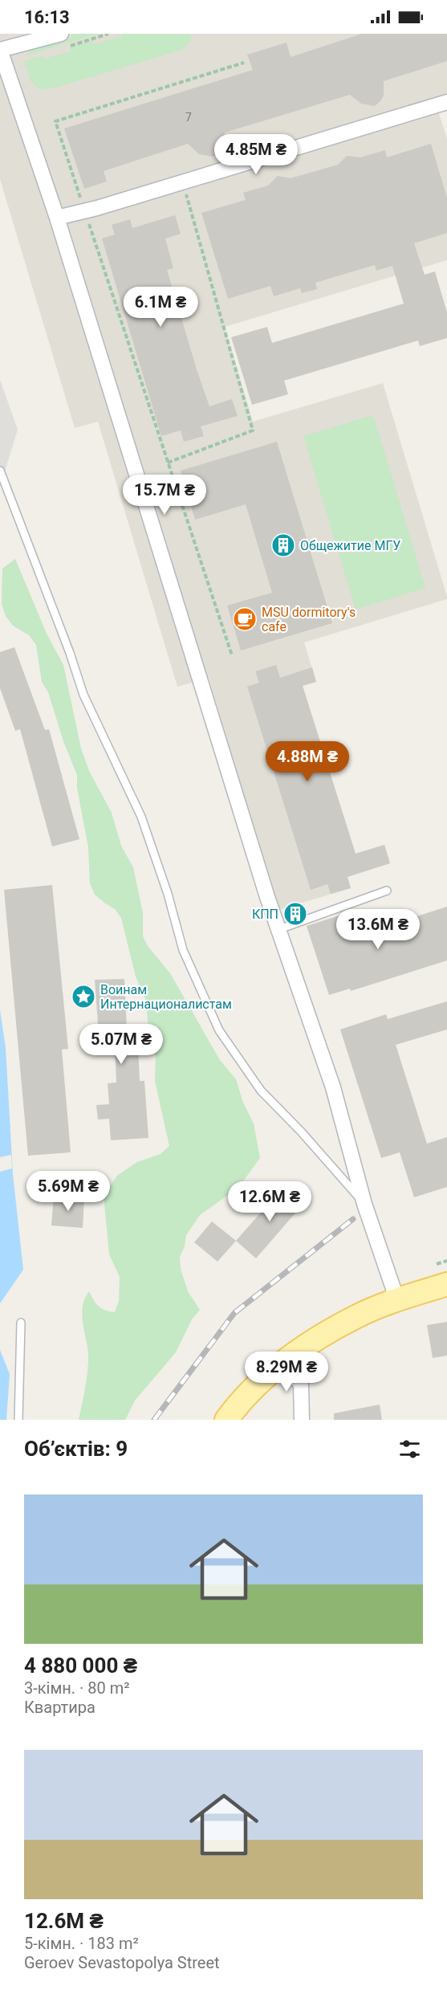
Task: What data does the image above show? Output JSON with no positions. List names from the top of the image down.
{
  "places": {
    "building": ["Общежитие МГУ", "КПП"],
    "cafe": ["MSU dormitory's cafe"],
    "place": ["Воинам Интернационалистам"]
  },
  "house_numbers": ["7"],
  "page": {
    "status": "16:13",
    "price": [
      "4.85M ₴",
      "6.1M ₴",
      "15.7M ₴",
      "4.88M ₴",
      "13.6M ₴",
      "5.07M ₴",
      "5.69M ₴",
      "12.6M ₴",
      "8.29M ₴"
    ],
    "heading": "Об’єктів: 9",
    "list": [
      {
        "name": "4 880 000 ₴",
        "note": "3-кімн. · 80 m² · Квартира"
      },
      {
        "name": "12.6M ₴",
        "note": "5-кімн. · 183 m² · Geroev Sevastopolya Street"
      }
    ]
  }
}
